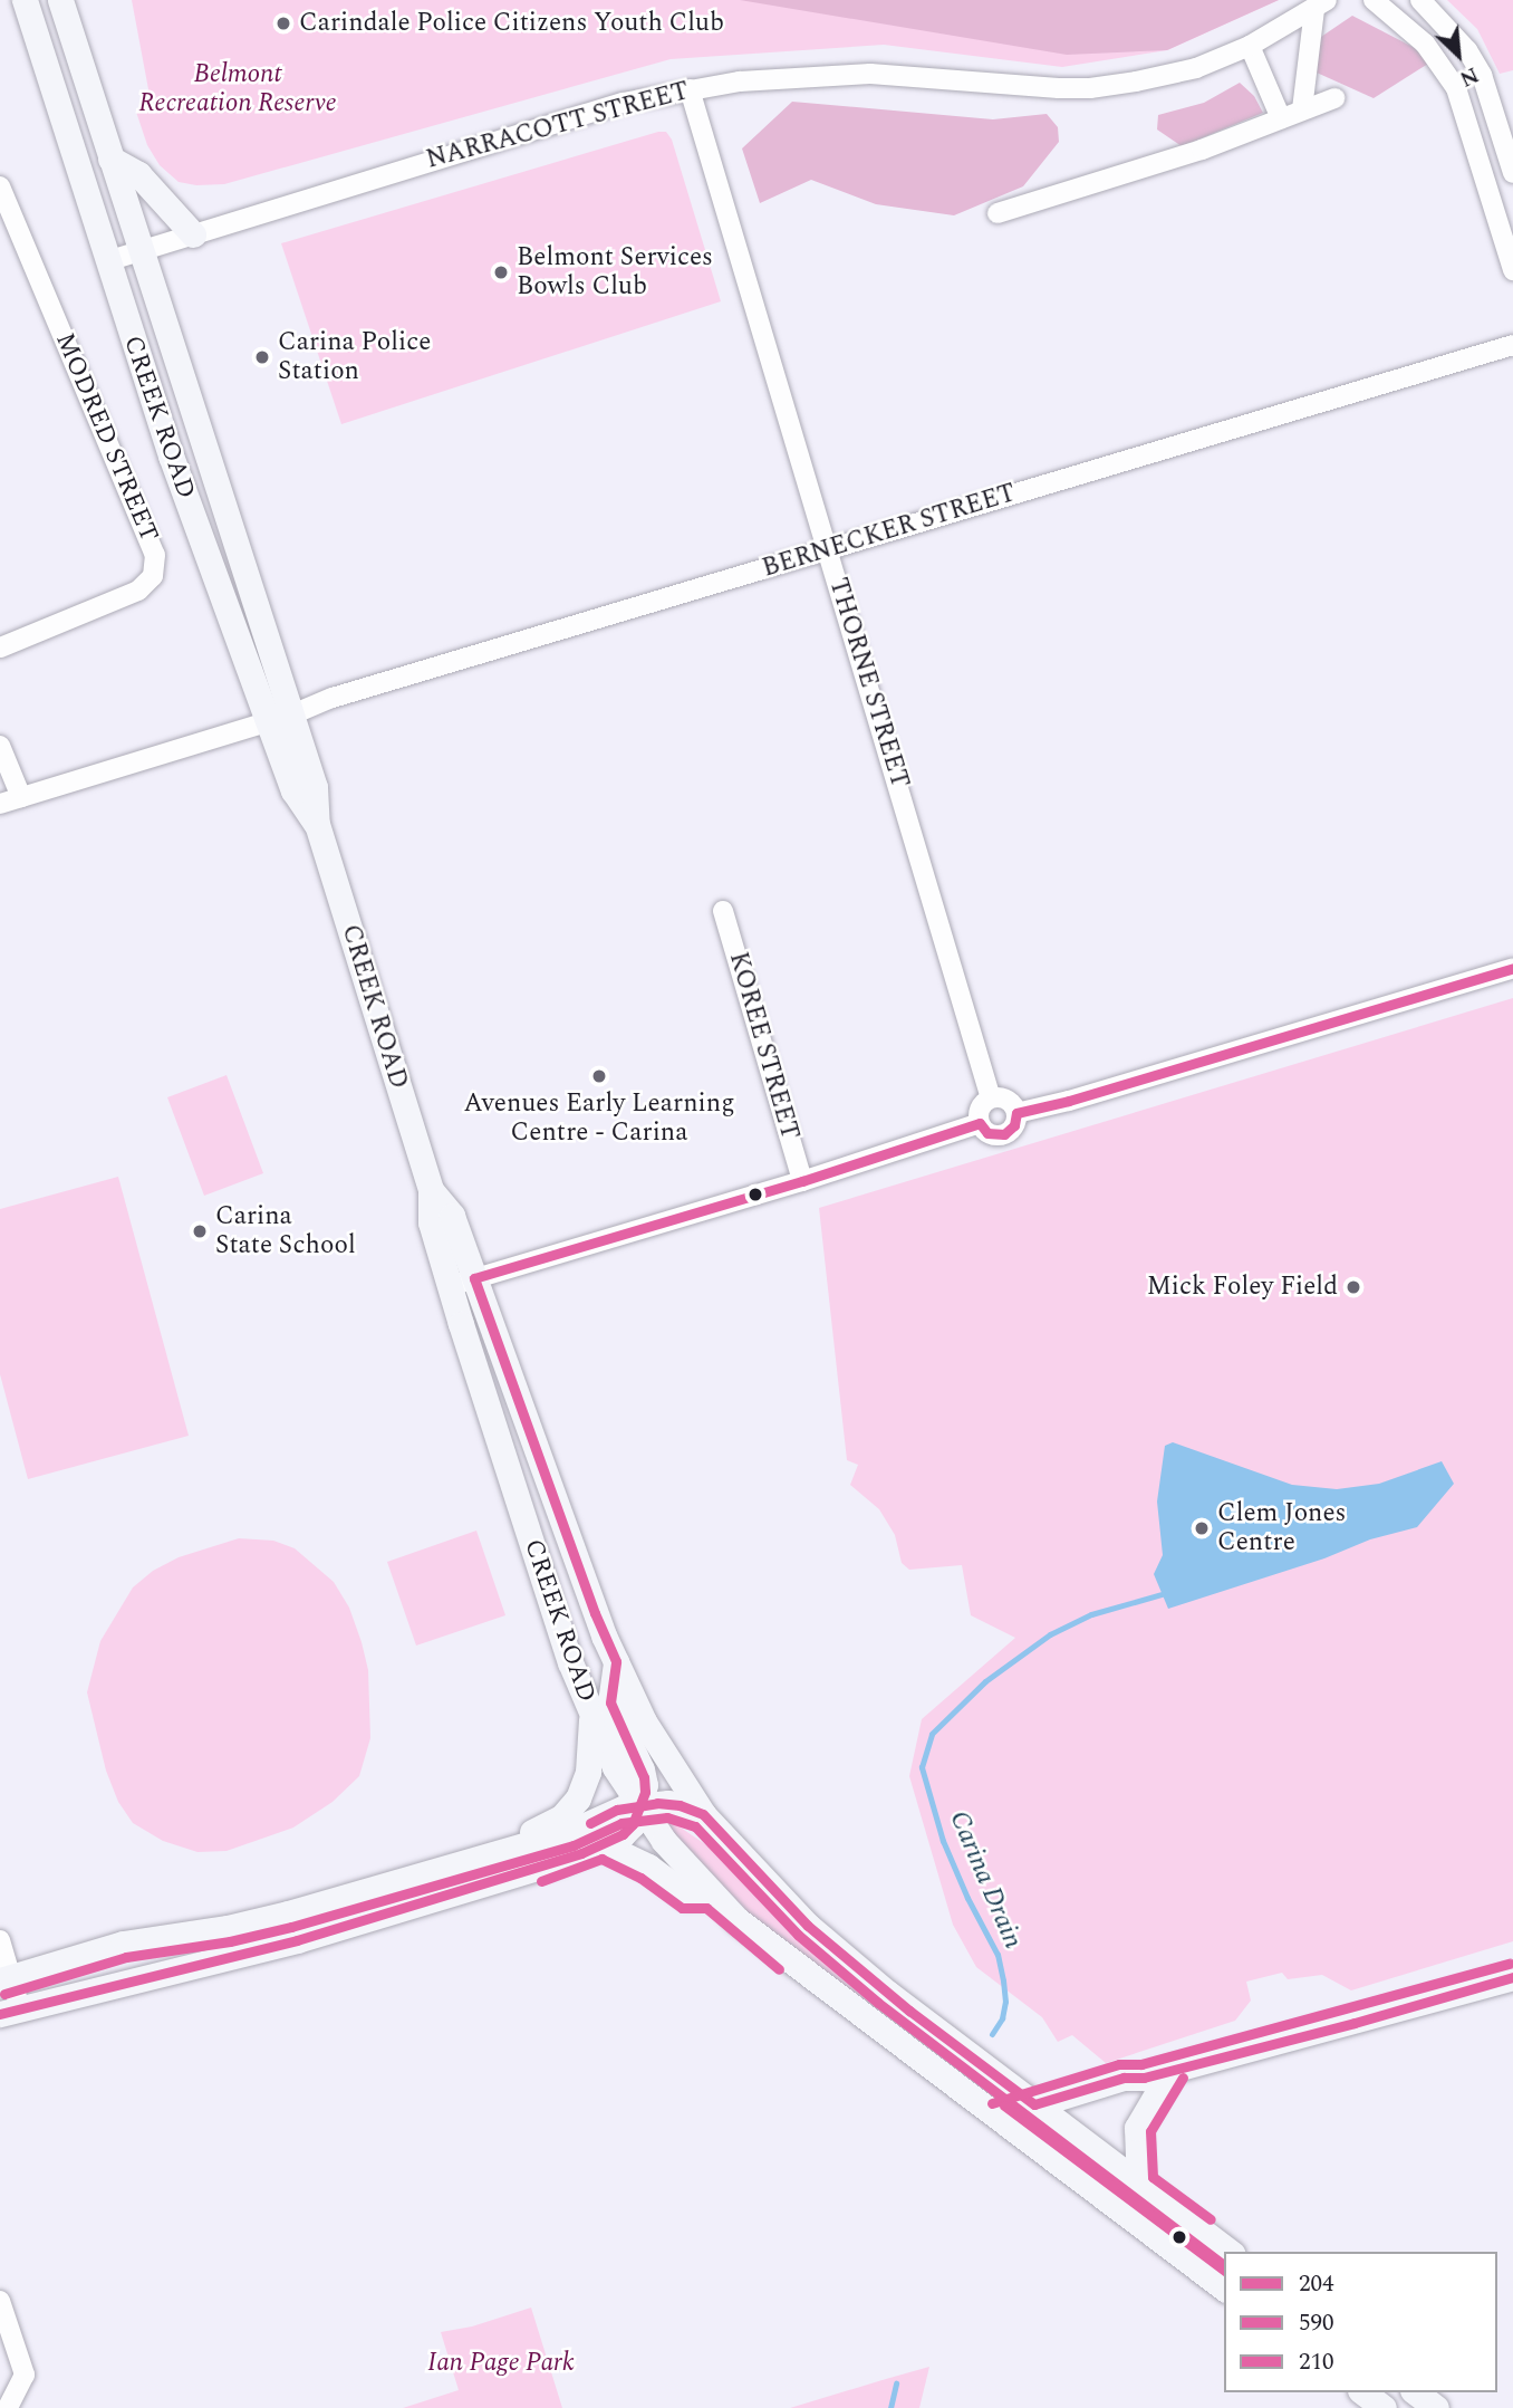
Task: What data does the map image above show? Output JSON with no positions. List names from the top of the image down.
{
  "streets": {
    "main road": ["CREEK ROAD"],
    "street": [
      "NARRACOTT STREET",
      "MODRED STREET",
      "BERNECKER STREET",
      "THORNE STREET",
      "KOREE STREET"
    ]
  },
  "crossings": [
    ["NARRACOTT STREET", "CREEK ROAD"],
    ["NARRACOTT STREET", "THORNE STREET"],
    ["CREEK ROAD", "BERNECKER STREET"],
    ["BERNECKER STREET", "THORNE STREET"]
  ],
  "water": ["Carina Drain"],
  "parks": ["Belmont Recreation Reserve", "Ian Page Park"],
  "places": [
    "Carindale Police Citizens Youth Club",
    "Belmont Services Bowls Club",
    "Carina Police Station",
    "Avenues Early Learning Centre - Carina",
    "Carina State School",
    "Mick Foley Field",
    "Clem Jones Centre"
  ],
  "lines": ["transit line 204", "transit line 590", "transit line 210"],
  "legend": ["204", "590", "210"],
  "north": "bottom right"
}
